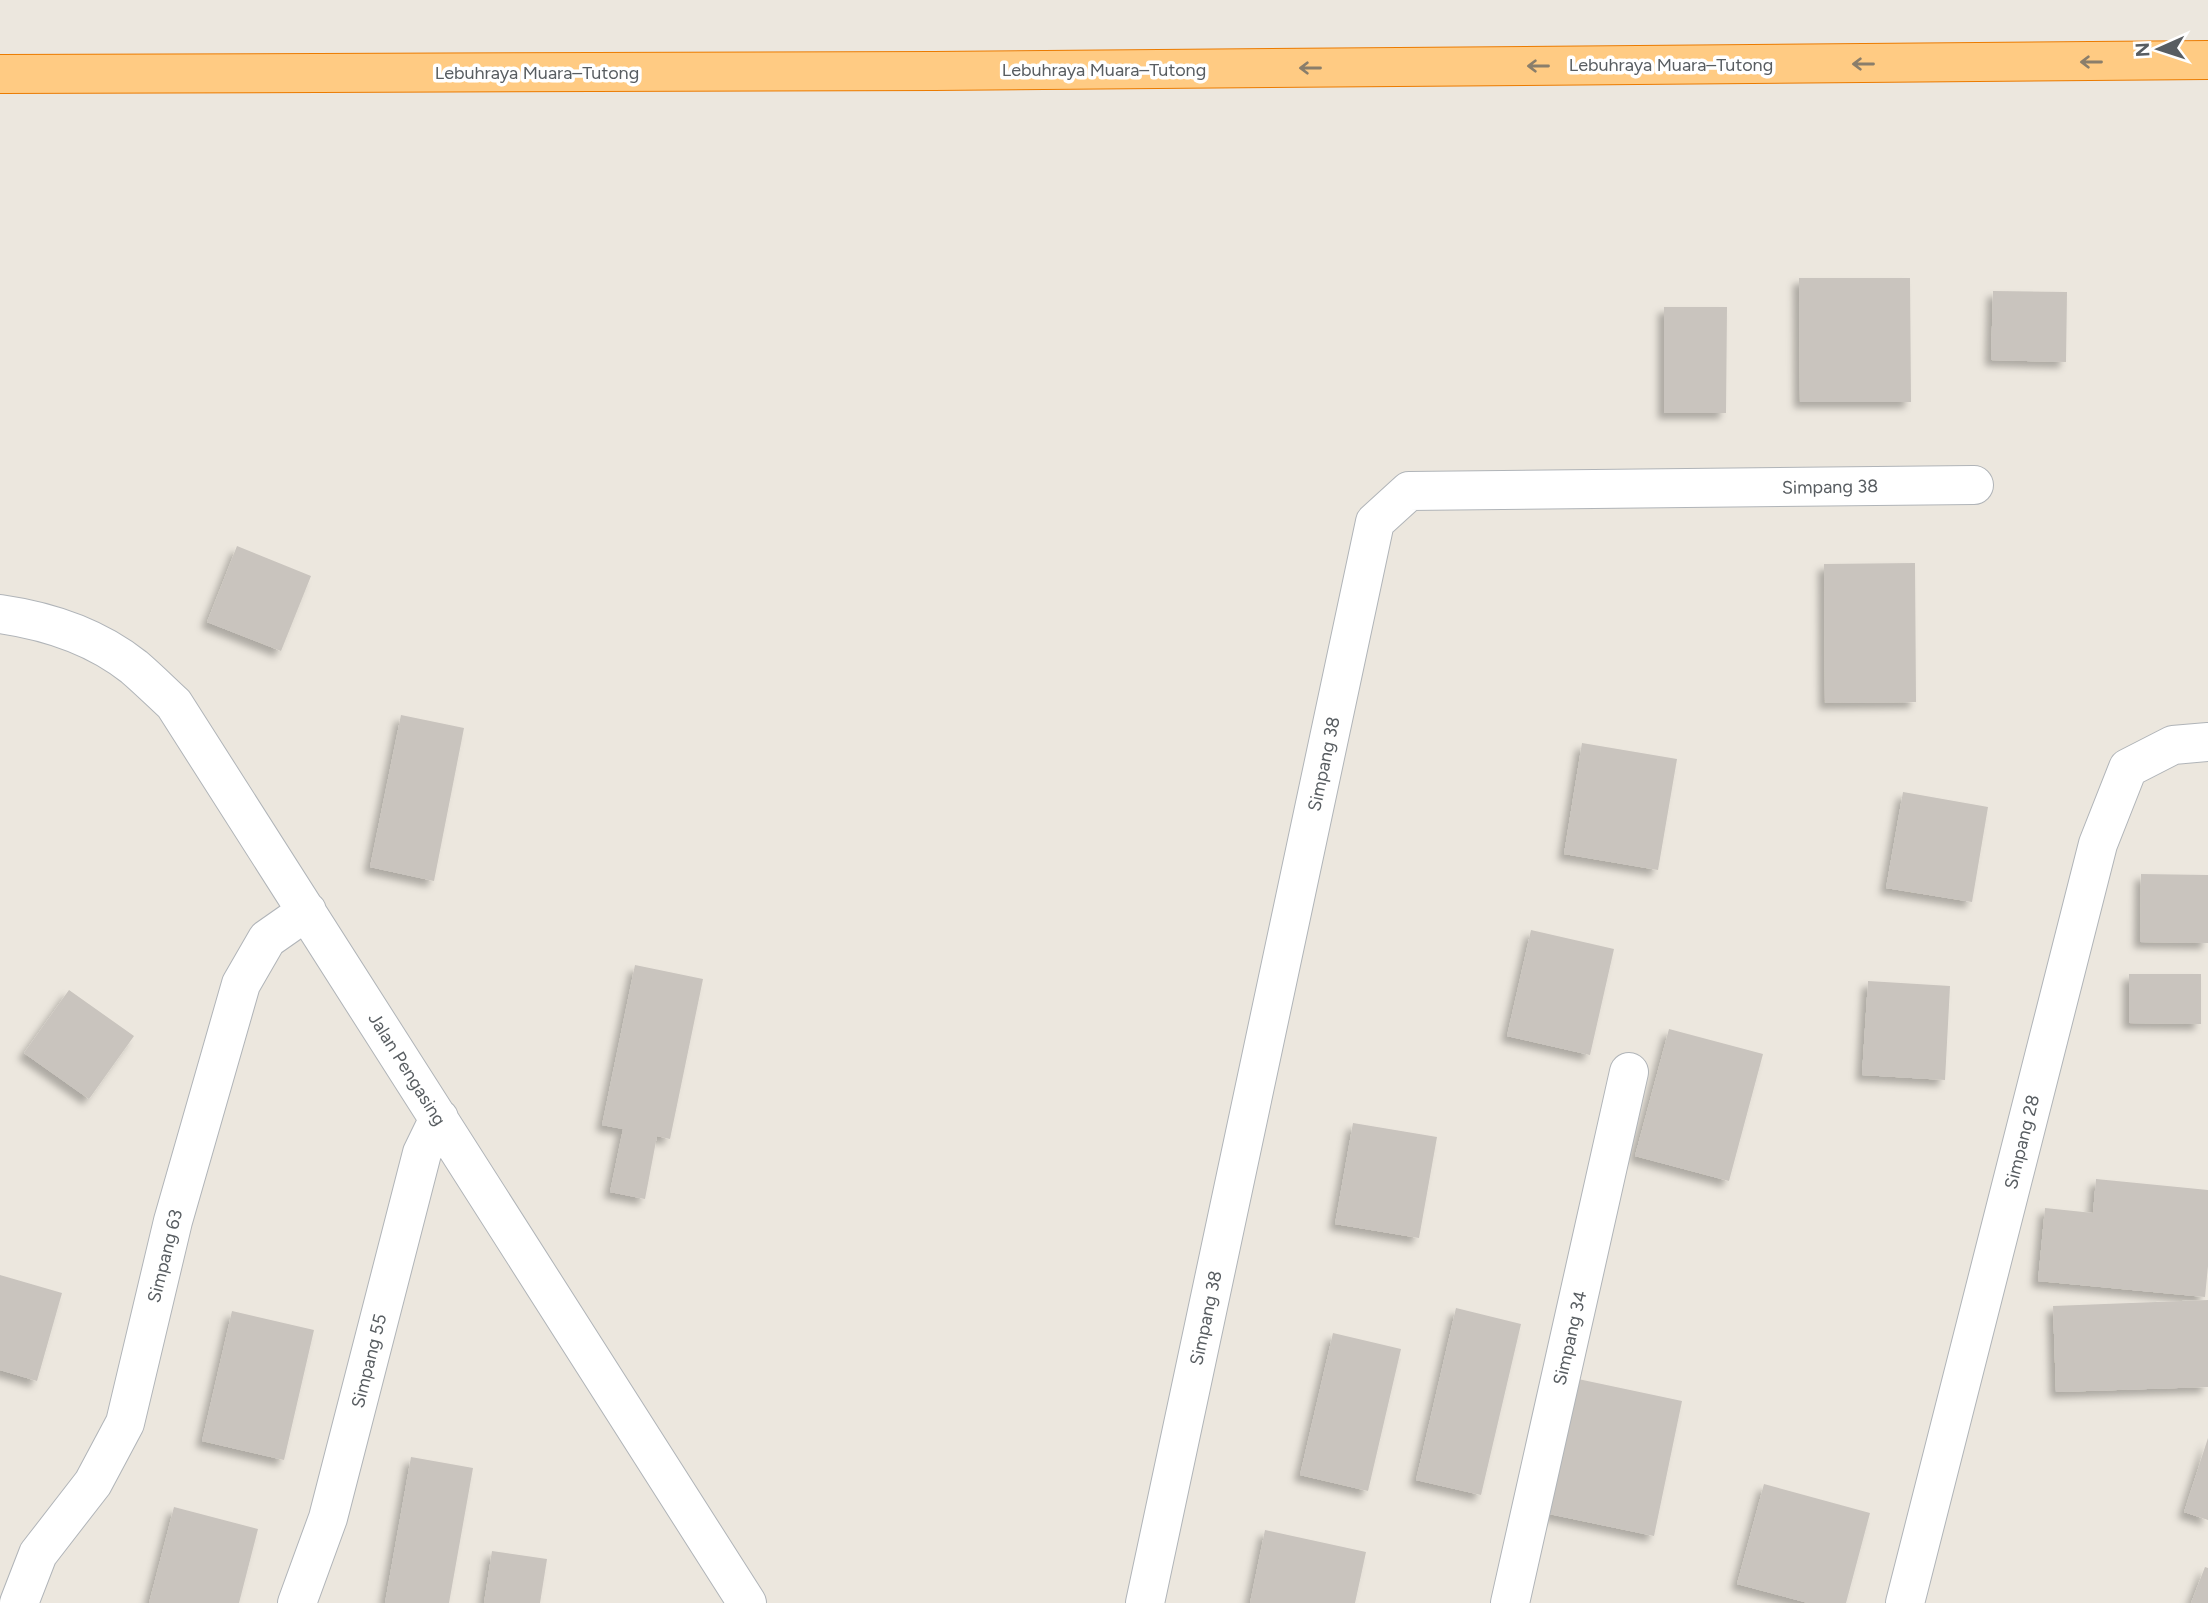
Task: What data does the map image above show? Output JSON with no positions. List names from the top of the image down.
{
  "streets": {
    "highway": ["Lebuhraya Muara–Tutong"],
    "street": [
      "Simpang 38",
      "Jalan Pengasing",
      "Simpang 28",
      "Simpang 63",
      "Simpang 34",
      "Simpang 55"
    ]
  },
  "crossings": [
    ["Jalan Pengasing", "Simpang 63"],
    ["Jalan Pengasing", "Simpang 55"]
  ],
  "one_way": ["Lebuhraya Muara–Tutong"],
  "north": "left"
}
